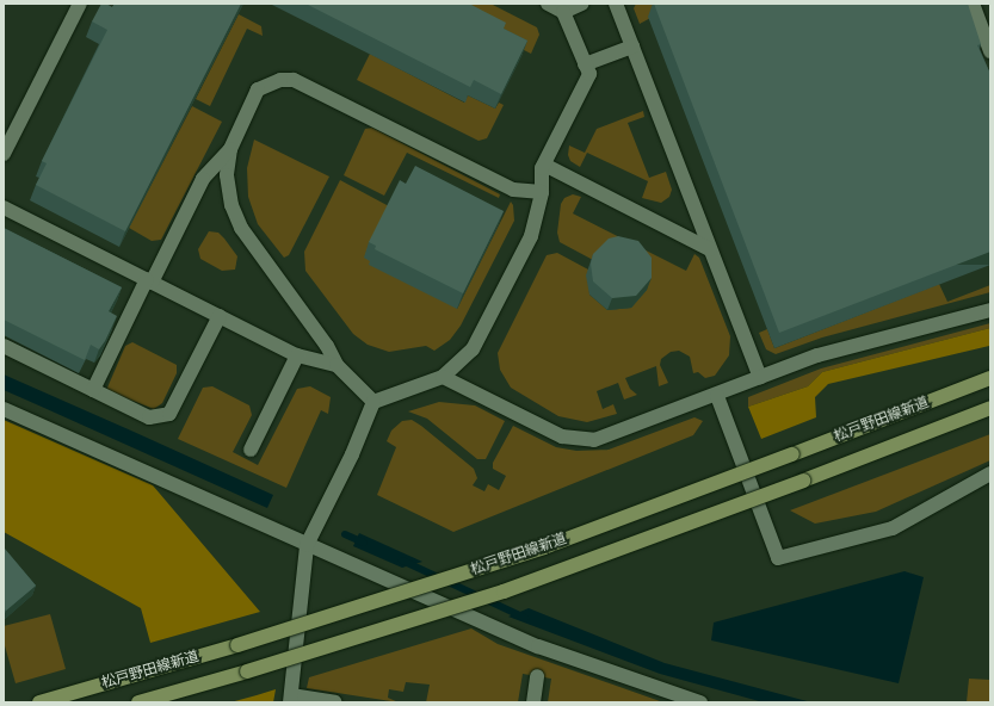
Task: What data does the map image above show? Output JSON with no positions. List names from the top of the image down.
{
  "streets": {
    "main road": ["松戸野田線新道"]
  }
}
